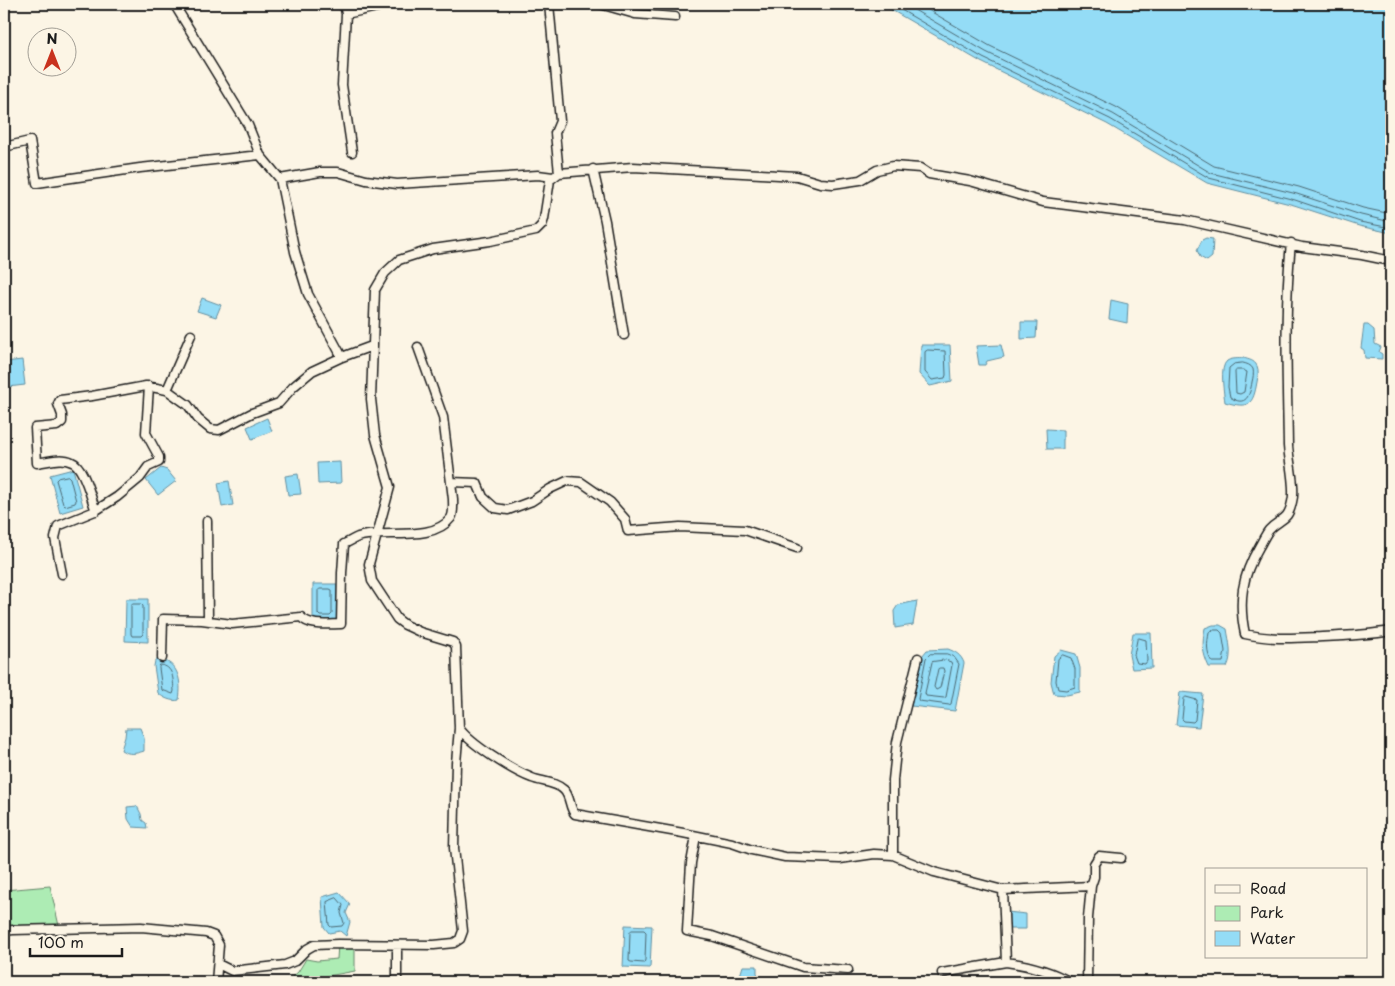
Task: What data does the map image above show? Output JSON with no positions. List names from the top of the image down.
{
  "legend": ["Road", "Park", "Water"],
  "scale_bar": "100 m",
  "north": "top"
}
